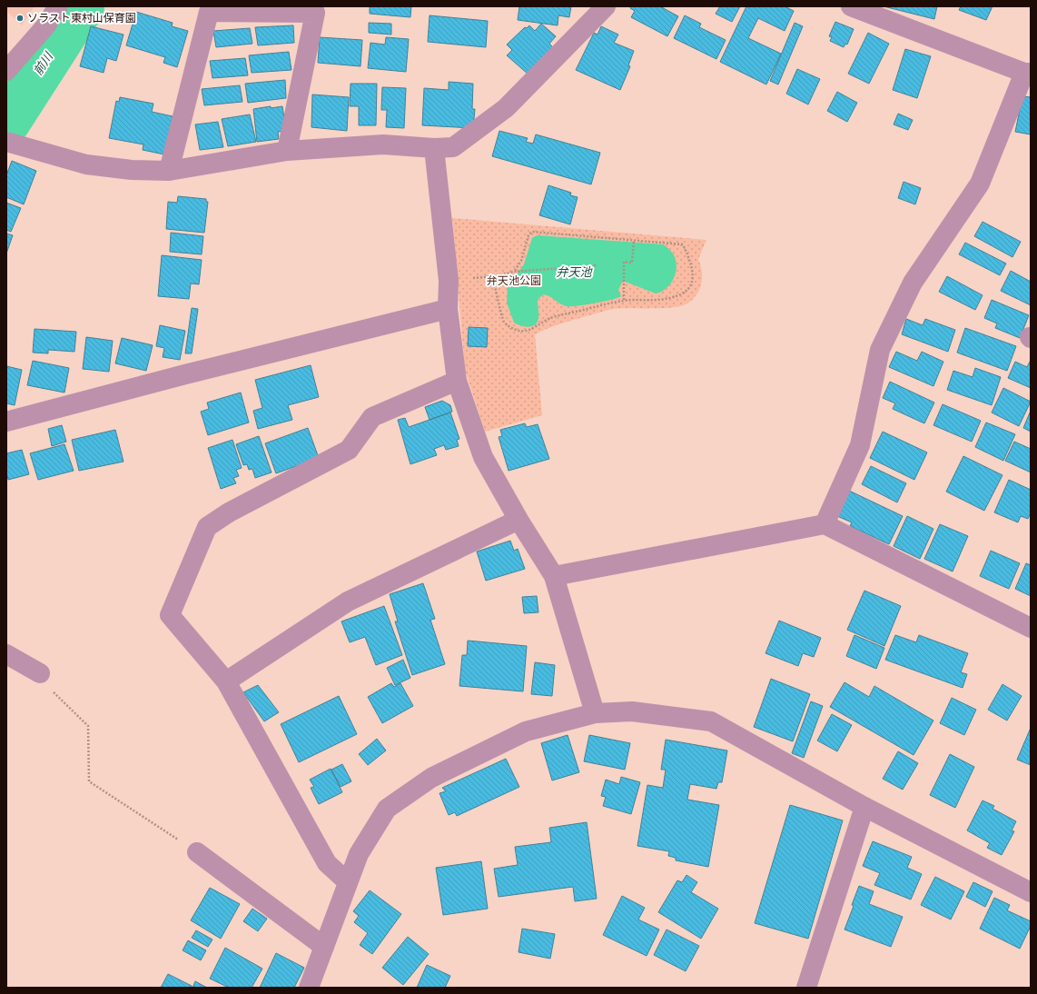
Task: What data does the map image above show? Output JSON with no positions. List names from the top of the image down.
{
  "water": ["前川", "弁天池"],
  "parks": ["弁天池公園"],
  "places": ["ソラスト東村山保育園"]
}
